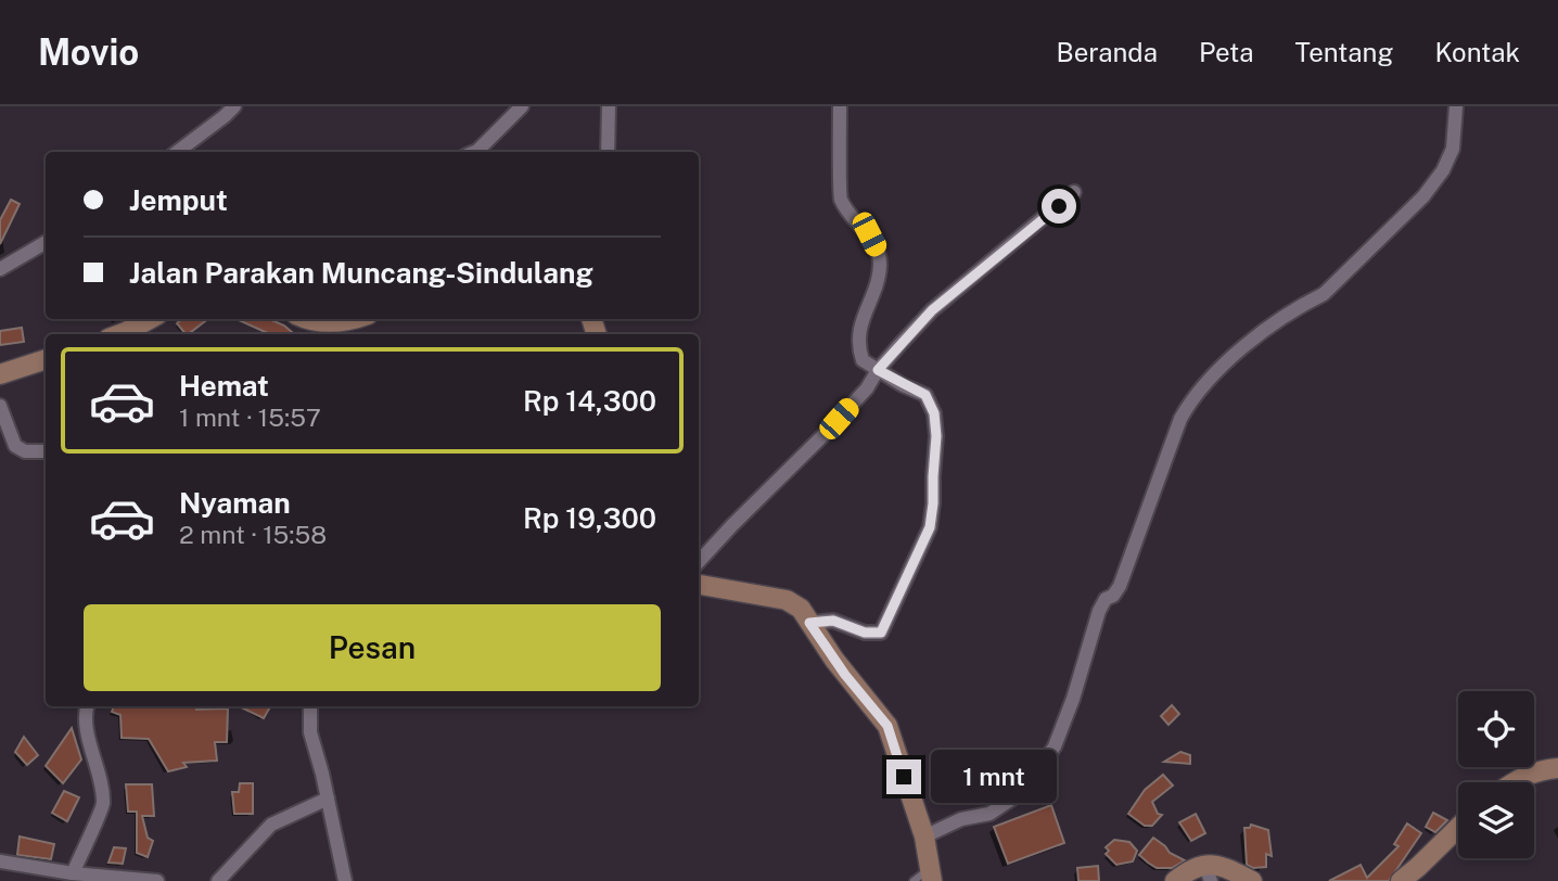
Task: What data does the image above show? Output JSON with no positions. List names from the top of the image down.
{
  "page": {
    "header": "Movio",
    "nav": [
      "Beranda",
      "Peta",
      "Tentang",
      "Kontak"
    ],
    "banner": ["Jemput", "Jalan Parakan Muncang-Sindulang"],
    "list": [
      {
        "name": "Hemat",
        "note": "1 mnt · 15:57",
        "value": "Rp 14,300"
      },
      {
        "name": "Nyaman",
        "note": "2 mnt · 15:58",
        "value": "Rp 19,300"
      }
    ],
    "buttons": "Pesan",
    "bubble": "1 mnt"
  }
}
